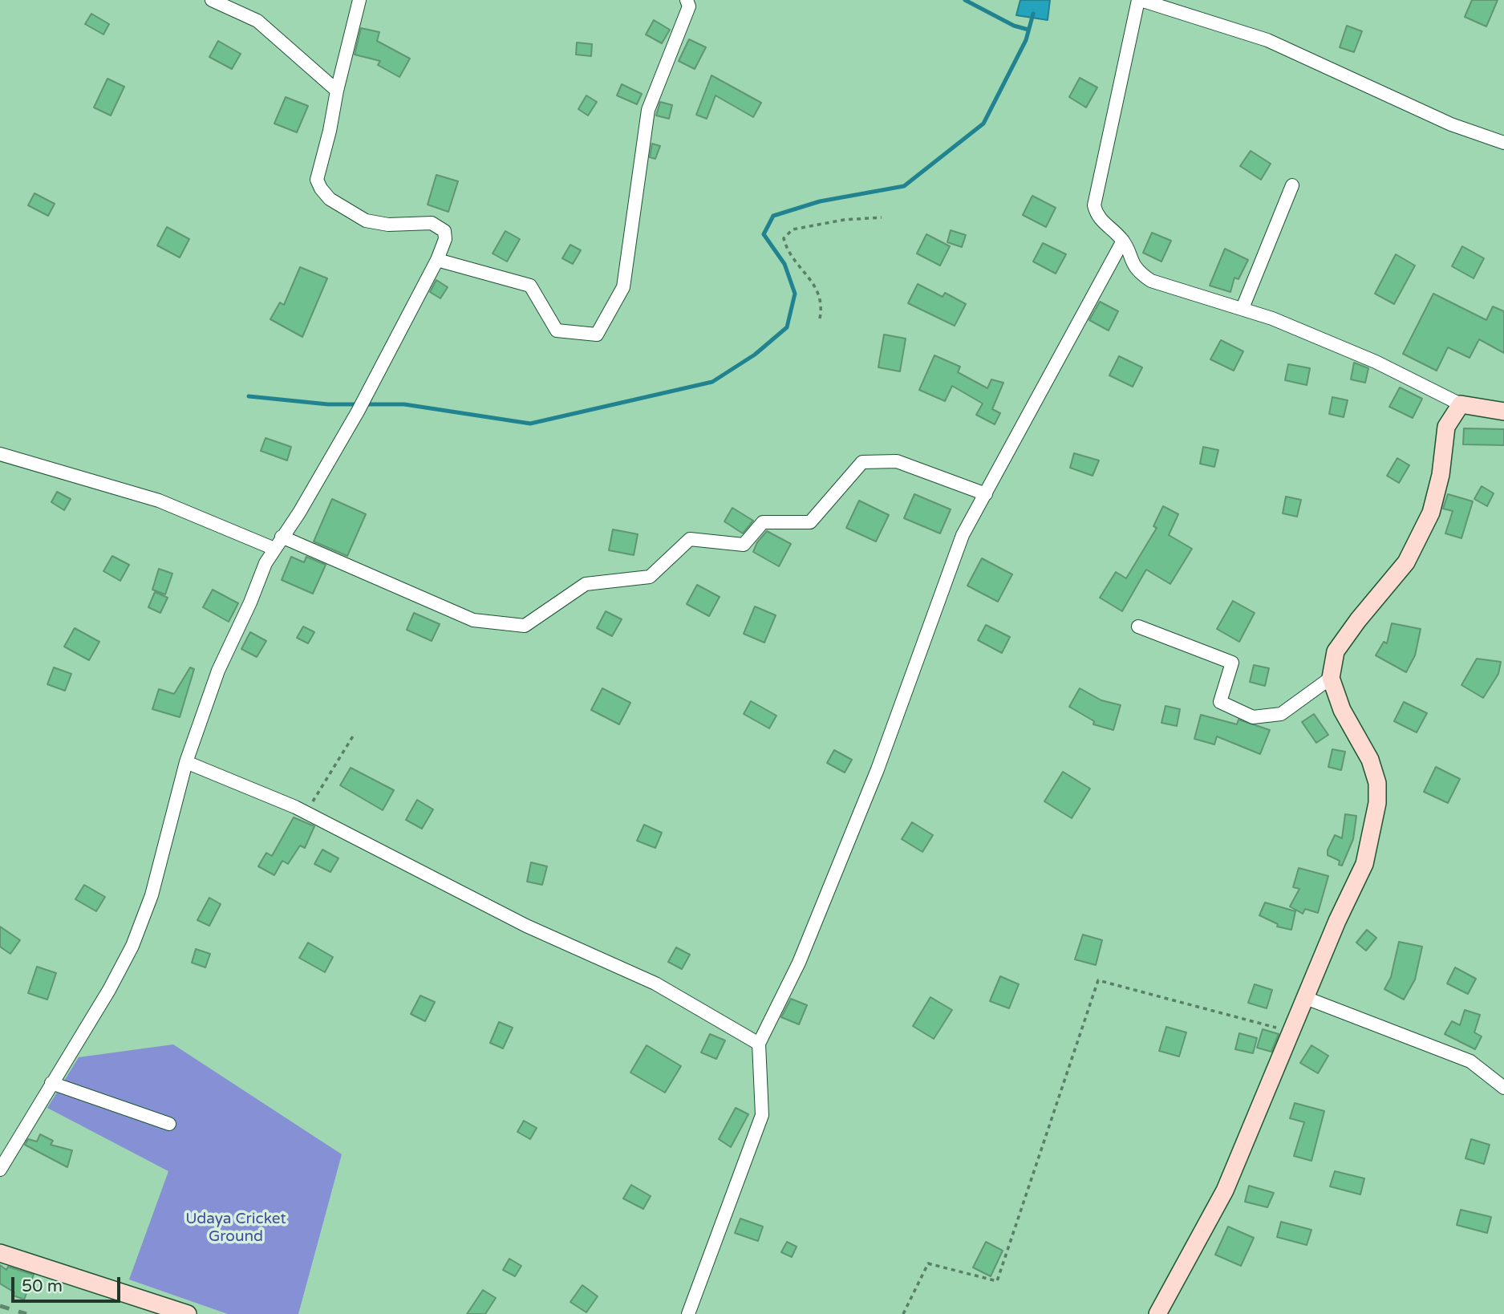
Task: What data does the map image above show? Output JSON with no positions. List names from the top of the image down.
{
  "parks": ["Udaya Cricket Ground"],
  "scale_bar": "50 m"
}
